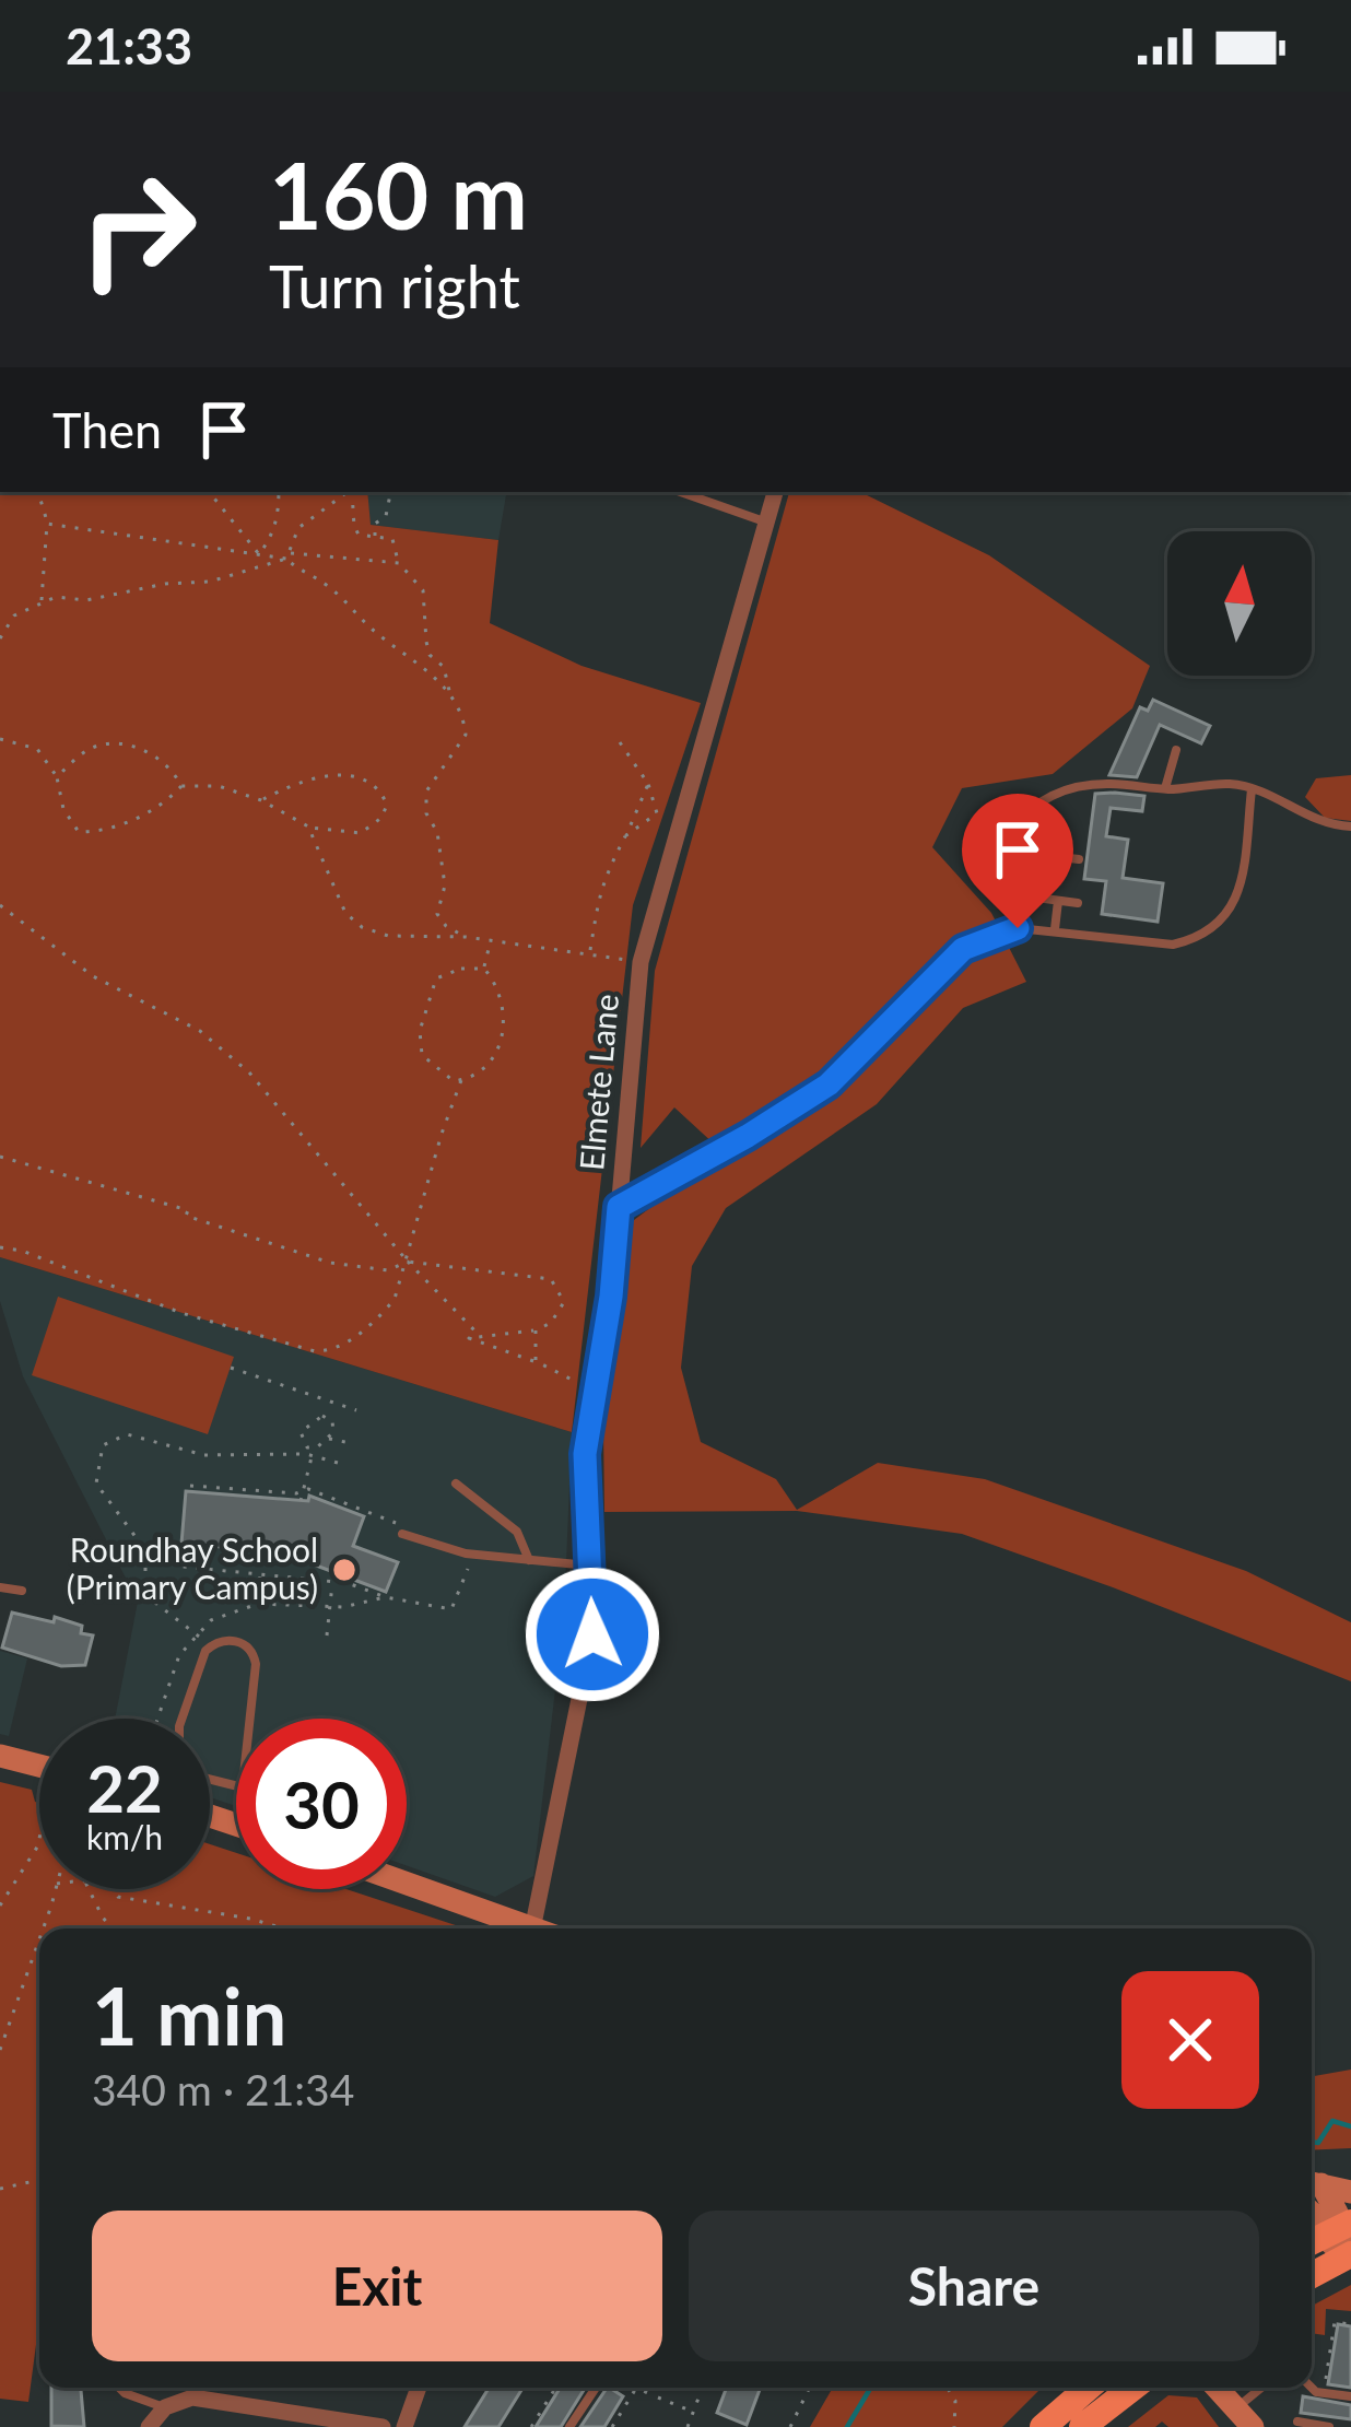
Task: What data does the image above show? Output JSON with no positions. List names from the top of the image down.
{
  "streets": {
    "street": ["Elmete Lane"]
  },
  "places": ["Roundhay School (Primary Campus)"],
  "north": "top",
  "page": {
    "status": "21:33",
    "turn": ["160 m", "Turn right"],
    "then": "Then",
    "speed": "22 km/h",
    "limit": "30",
    "heading": ["1 min", "340 m · 21:34"],
    "buttons": ["Exit", "Share"]
  }
}
